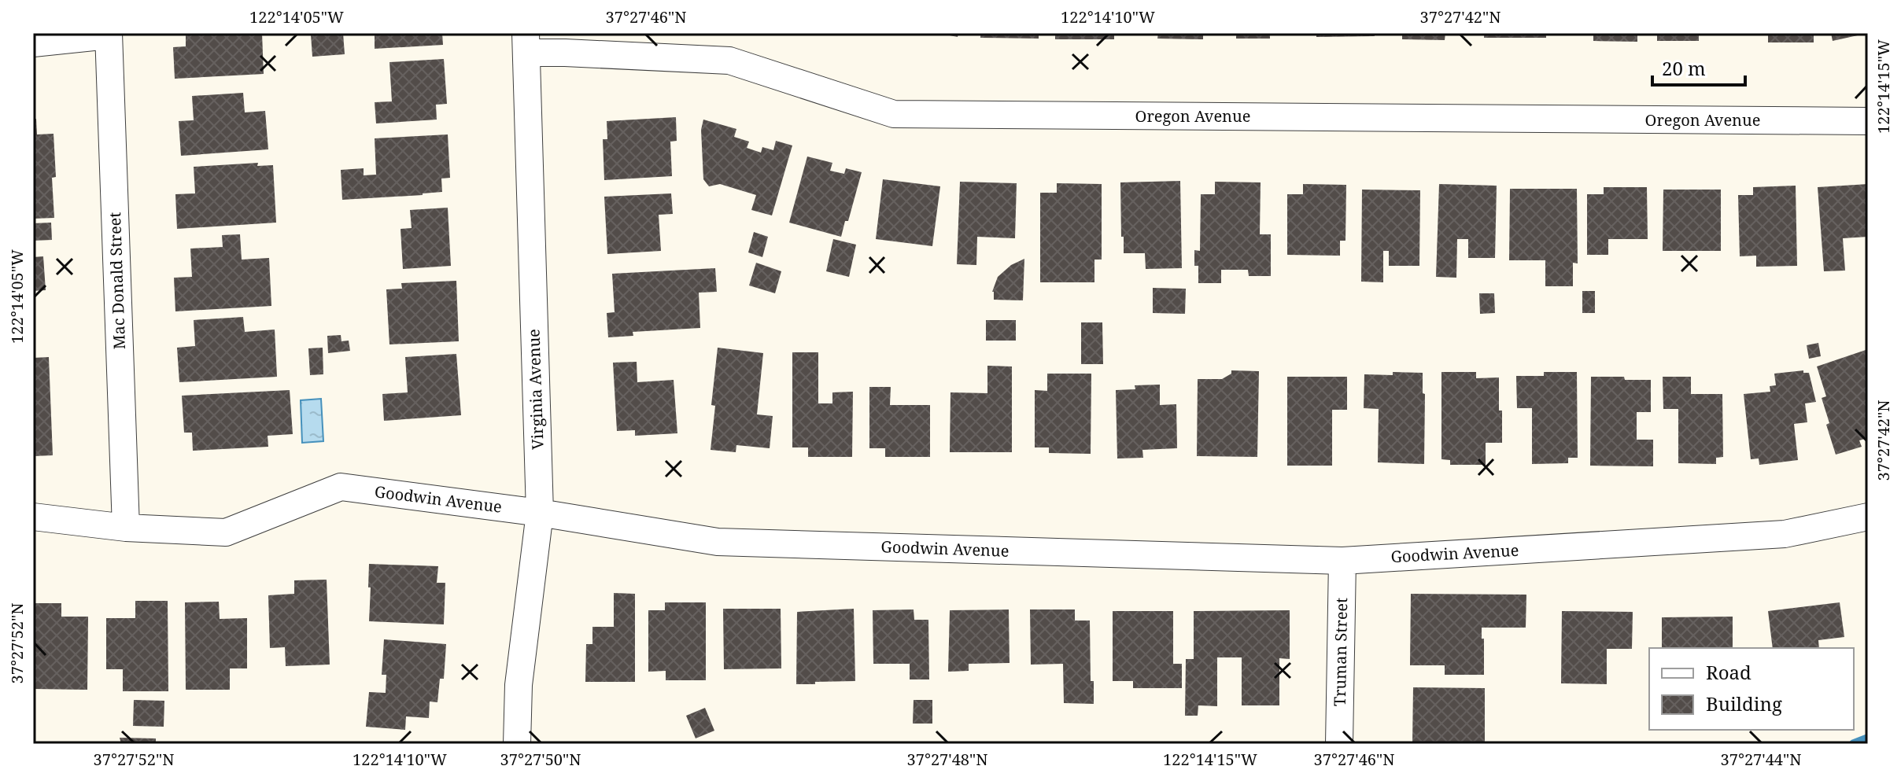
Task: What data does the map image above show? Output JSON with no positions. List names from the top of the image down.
{
  "streets": {
    "street": [
      "Oregon Avenue",
      "Mac Donald Street",
      "Virginia Avenue",
      "Goodwin Avenue",
      "Truman Street"
    ]
  },
  "crossings": [
    ["Oregon Avenue", "Virginia Avenue"],
    ["Mac Donald Street", "Goodwin Avenue"],
    ["Virginia Avenue", "Goodwin Avenue"],
    ["Goodwin Avenue", "Truman Street"]
  ],
  "legend": ["Road", "Building"],
  "scale_bar": "20 m",
  "coordinates": [
    "122°14'05\"W",
    "37°27'46\"N",
    "122°14'10\"W",
    "37°27'42\"N",
    "122°14'15\"W",
    "37°27'52\"N",
    "37°27'50\"N",
    "37°27'48\"N",
    "37°27'44\"N"
  ]
}
